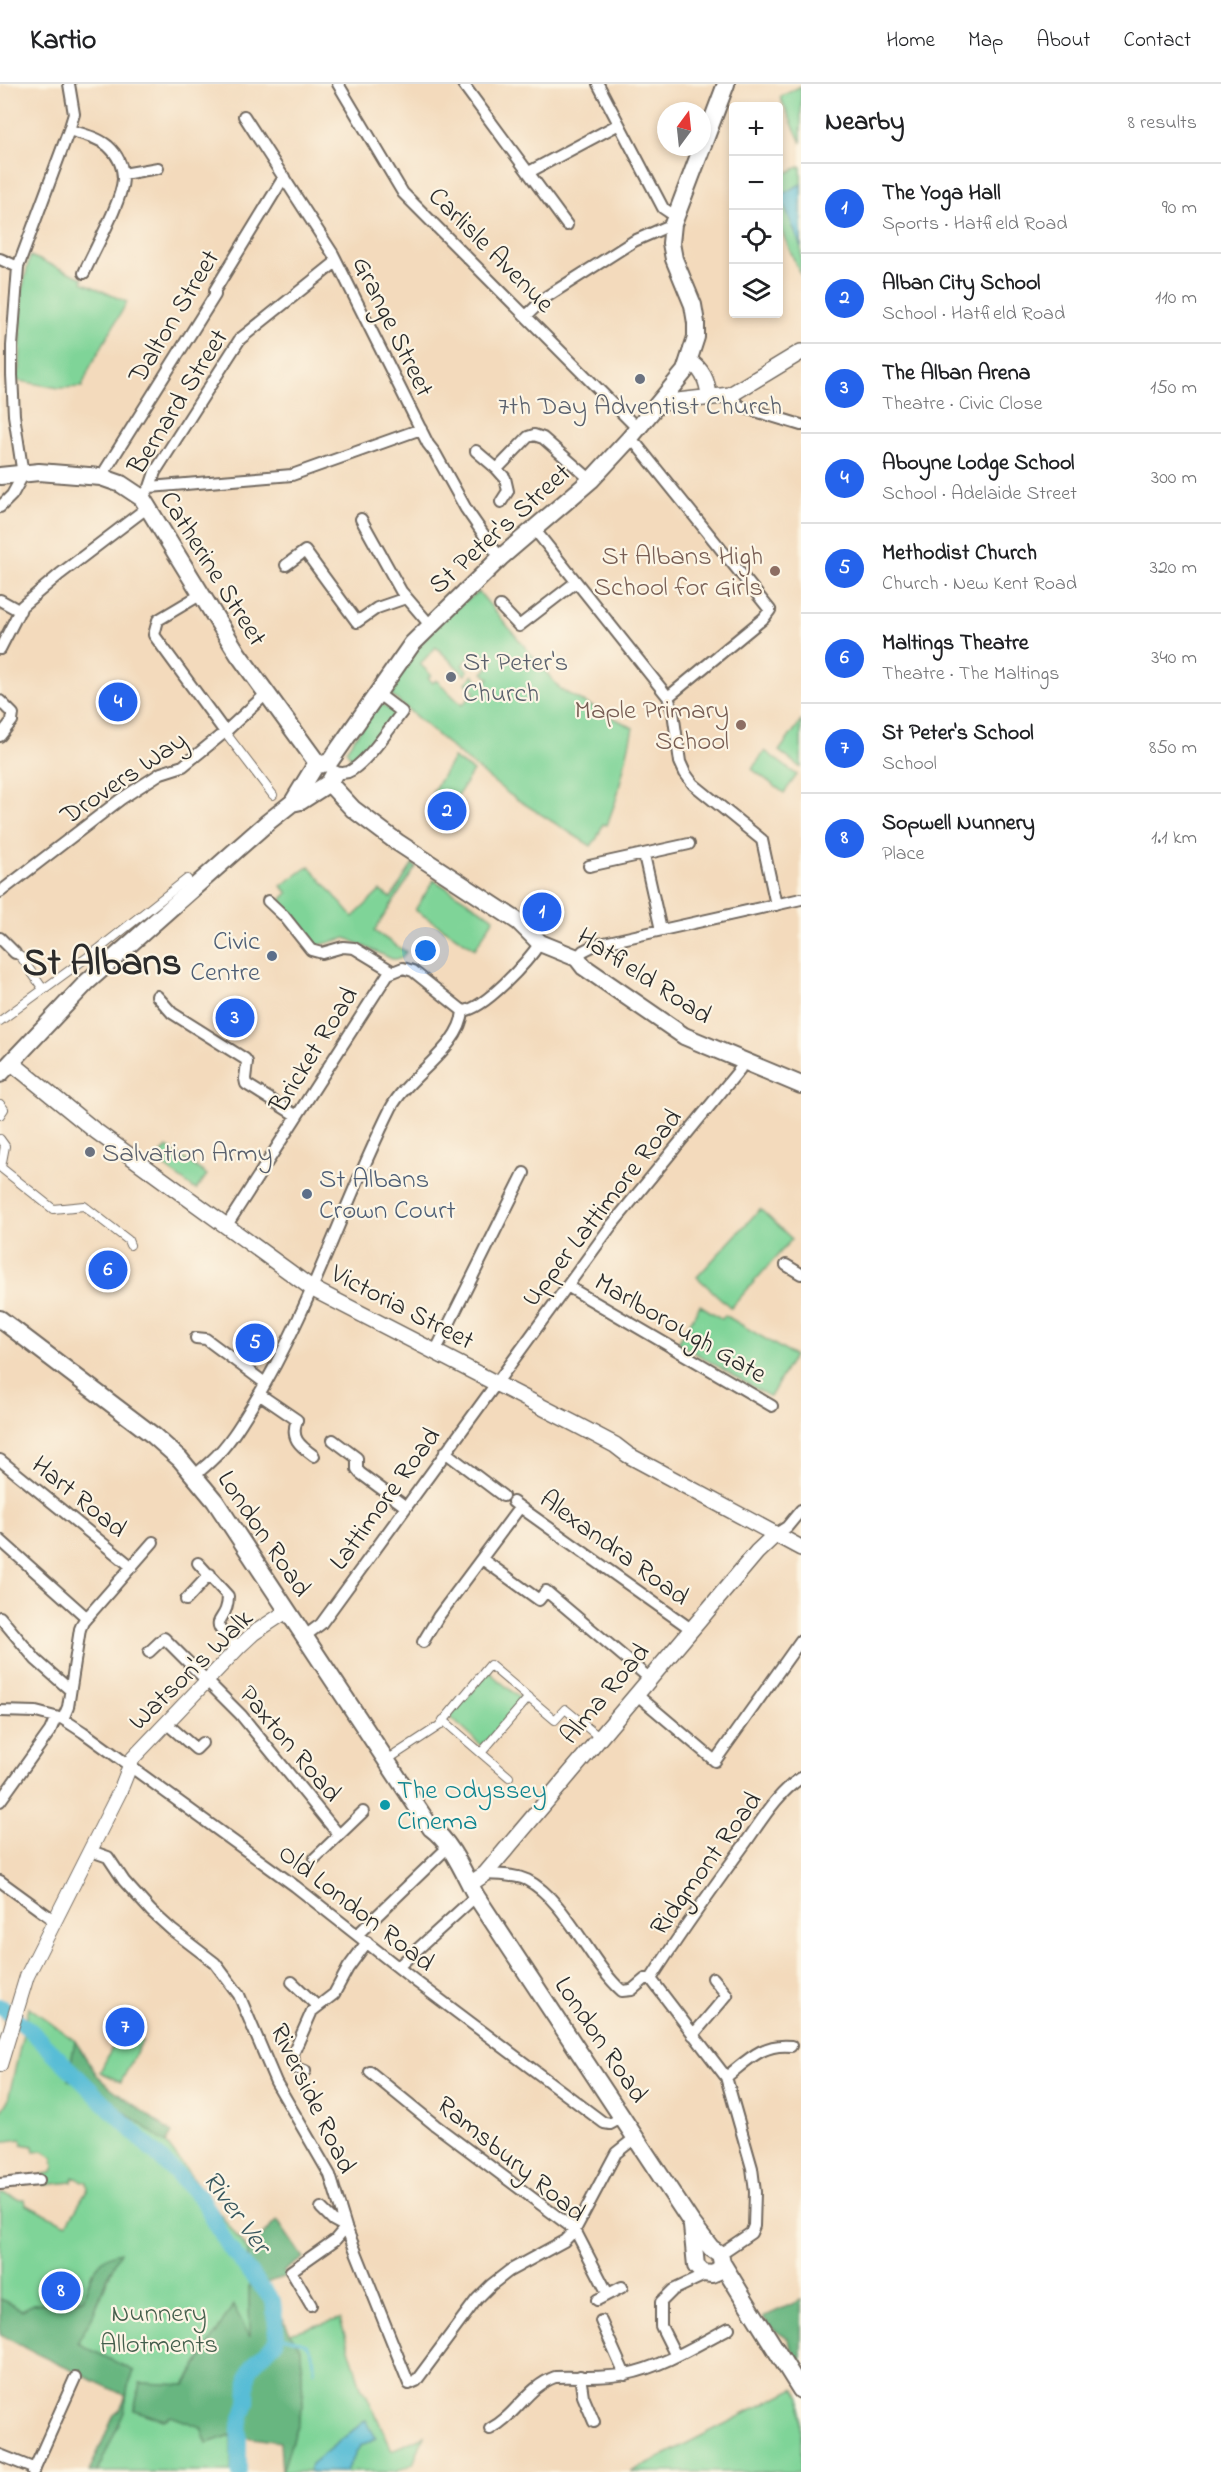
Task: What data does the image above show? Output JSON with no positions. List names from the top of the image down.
{
  "streets": {
    "main road": [
      "St Peter's Street",
      "Catherine Street",
      "Hatfield Road",
      "Victoria Street",
      "London Road",
      "Alma Road"
    ],
    "street": [
      "Carlisle Avenue",
      "Dalton Street",
      "Grange Street",
      "Bernard Street",
      "Drovers Way",
      "Bricket Road",
      "Upper Lattimore Road",
      "Marlborough Gate",
      "Hart Road",
      "Lattimore Road",
      "Alexandra Road",
      "Watson's Walk",
      "Paxton Road",
      "Ridgmont Road",
      "Old London Road",
      "Riverside Road",
      "Ramsbury Road"
    ]
  },
  "crossings": [
    ["Carlisle Avenue", "St Peter's Street"],
    ["Dalton Street", "Grange Street"],
    ["Dalton Street", "Catherine Street"],
    ["Grange Street", "Bernard Street"],
    ["Grange Street", "St Peter's Street"],
    ["Bernard Street", "Catherine Street"],
    ["St Peter's Street", "Catherine Street"],
    ["St Peter's Street", "Hatfield Road"],
    ["St Peter's Street", "Victoria Street"],
    ["Catherine Street", "Drovers Way"],
    ["Catherine Street", "Hatfield Road"],
    ["Hatfield Road", "Upper Lattimore Road"],
    ["Bricket Road", "Victoria Street"],
    ["Upper Lattimore Road", "Victoria Street"],
    ["Upper Lattimore Road", "Marlborough Gate"],
    ["Upper Lattimore Road", "Lattimore Road"],
    ["Victoria Street", "Lattimore Road"],
    ["Victoria Street", "Alma Road"],
    ["Lattimore Road", "London Road"],
    ["Lattimore Road", "Alexandra Road"],
    ["London Road", "Watson's Walk"],
    ["London Road", "Alma Road"],
    ["London Road", "Old London Road"],
    ["Alexandra Road", "Alma Road"],
    ["Watson's Walk", "Paxton Road"],
    ["Watson's Walk", "Old London Road"],
    ["Watson's Walk", "Riverside Road"],
    ["Riverside Road", "Ramsbury Road"]
  ],
  "districts": ["St Albans"],
  "water": ["River Ver"],
  "parks": ["Nunnery Allotments"],
  "places": [
    "7th Day Adventist Church",
    "St Albans High School for Girls",
    "St Peter's Church",
    "Maple Primary School",
    "Civic Centre",
    "Salvation Army",
    "St Albans Crown Court",
    "The Odyssey Cinema"
  ],
  "north": "top",
  "page": {
    "header": "Kartio",
    "nav": [
      "Home",
      "Map",
      "About",
      "Contact"
    ],
    "heading": ["Nearby", "8 results"],
    "map_buttons": ["+", "−"],
    "list": [
      {
        "mark": "1",
        "name": "The Yoga Hall",
        "note": "Sports · Hatfield Road",
        "value": "90 m"
      },
      {
        "mark": "2",
        "name": "Alban City School",
        "note": "School · Hatfield Road",
        "value": "110 m"
      },
      {
        "mark": "3",
        "name": "The Alban Arena",
        "note": "Theatre · Civic Close",
        "value": "150 m"
      },
      {
        "mark": "4",
        "name": "Aboyne Lodge School",
        "note": "School · Adelaide Street",
        "value": "300 m"
      },
      {
        "mark": "5",
        "name": "Methodist Church",
        "note": "Church · New Kent Road",
        "value": "320 m"
      },
      {
        "mark": "6",
        "name": "Maltings Theatre",
        "note": "Theatre · The Maltings",
        "value": "340 m"
      },
      {
        "mark": "7",
        "name": "St Peter's School",
        "note": "School",
        "value": "850 m"
      },
      {
        "mark": "8",
        "name": "Sopwell Nunnery",
        "note": "Place",
        "value": "1.1 km"
      }
    ],
    "pins": [
      "4",
      "2",
      "1",
      "3",
      "6",
      "5",
      "7",
      "8"
    ]
  }
}
